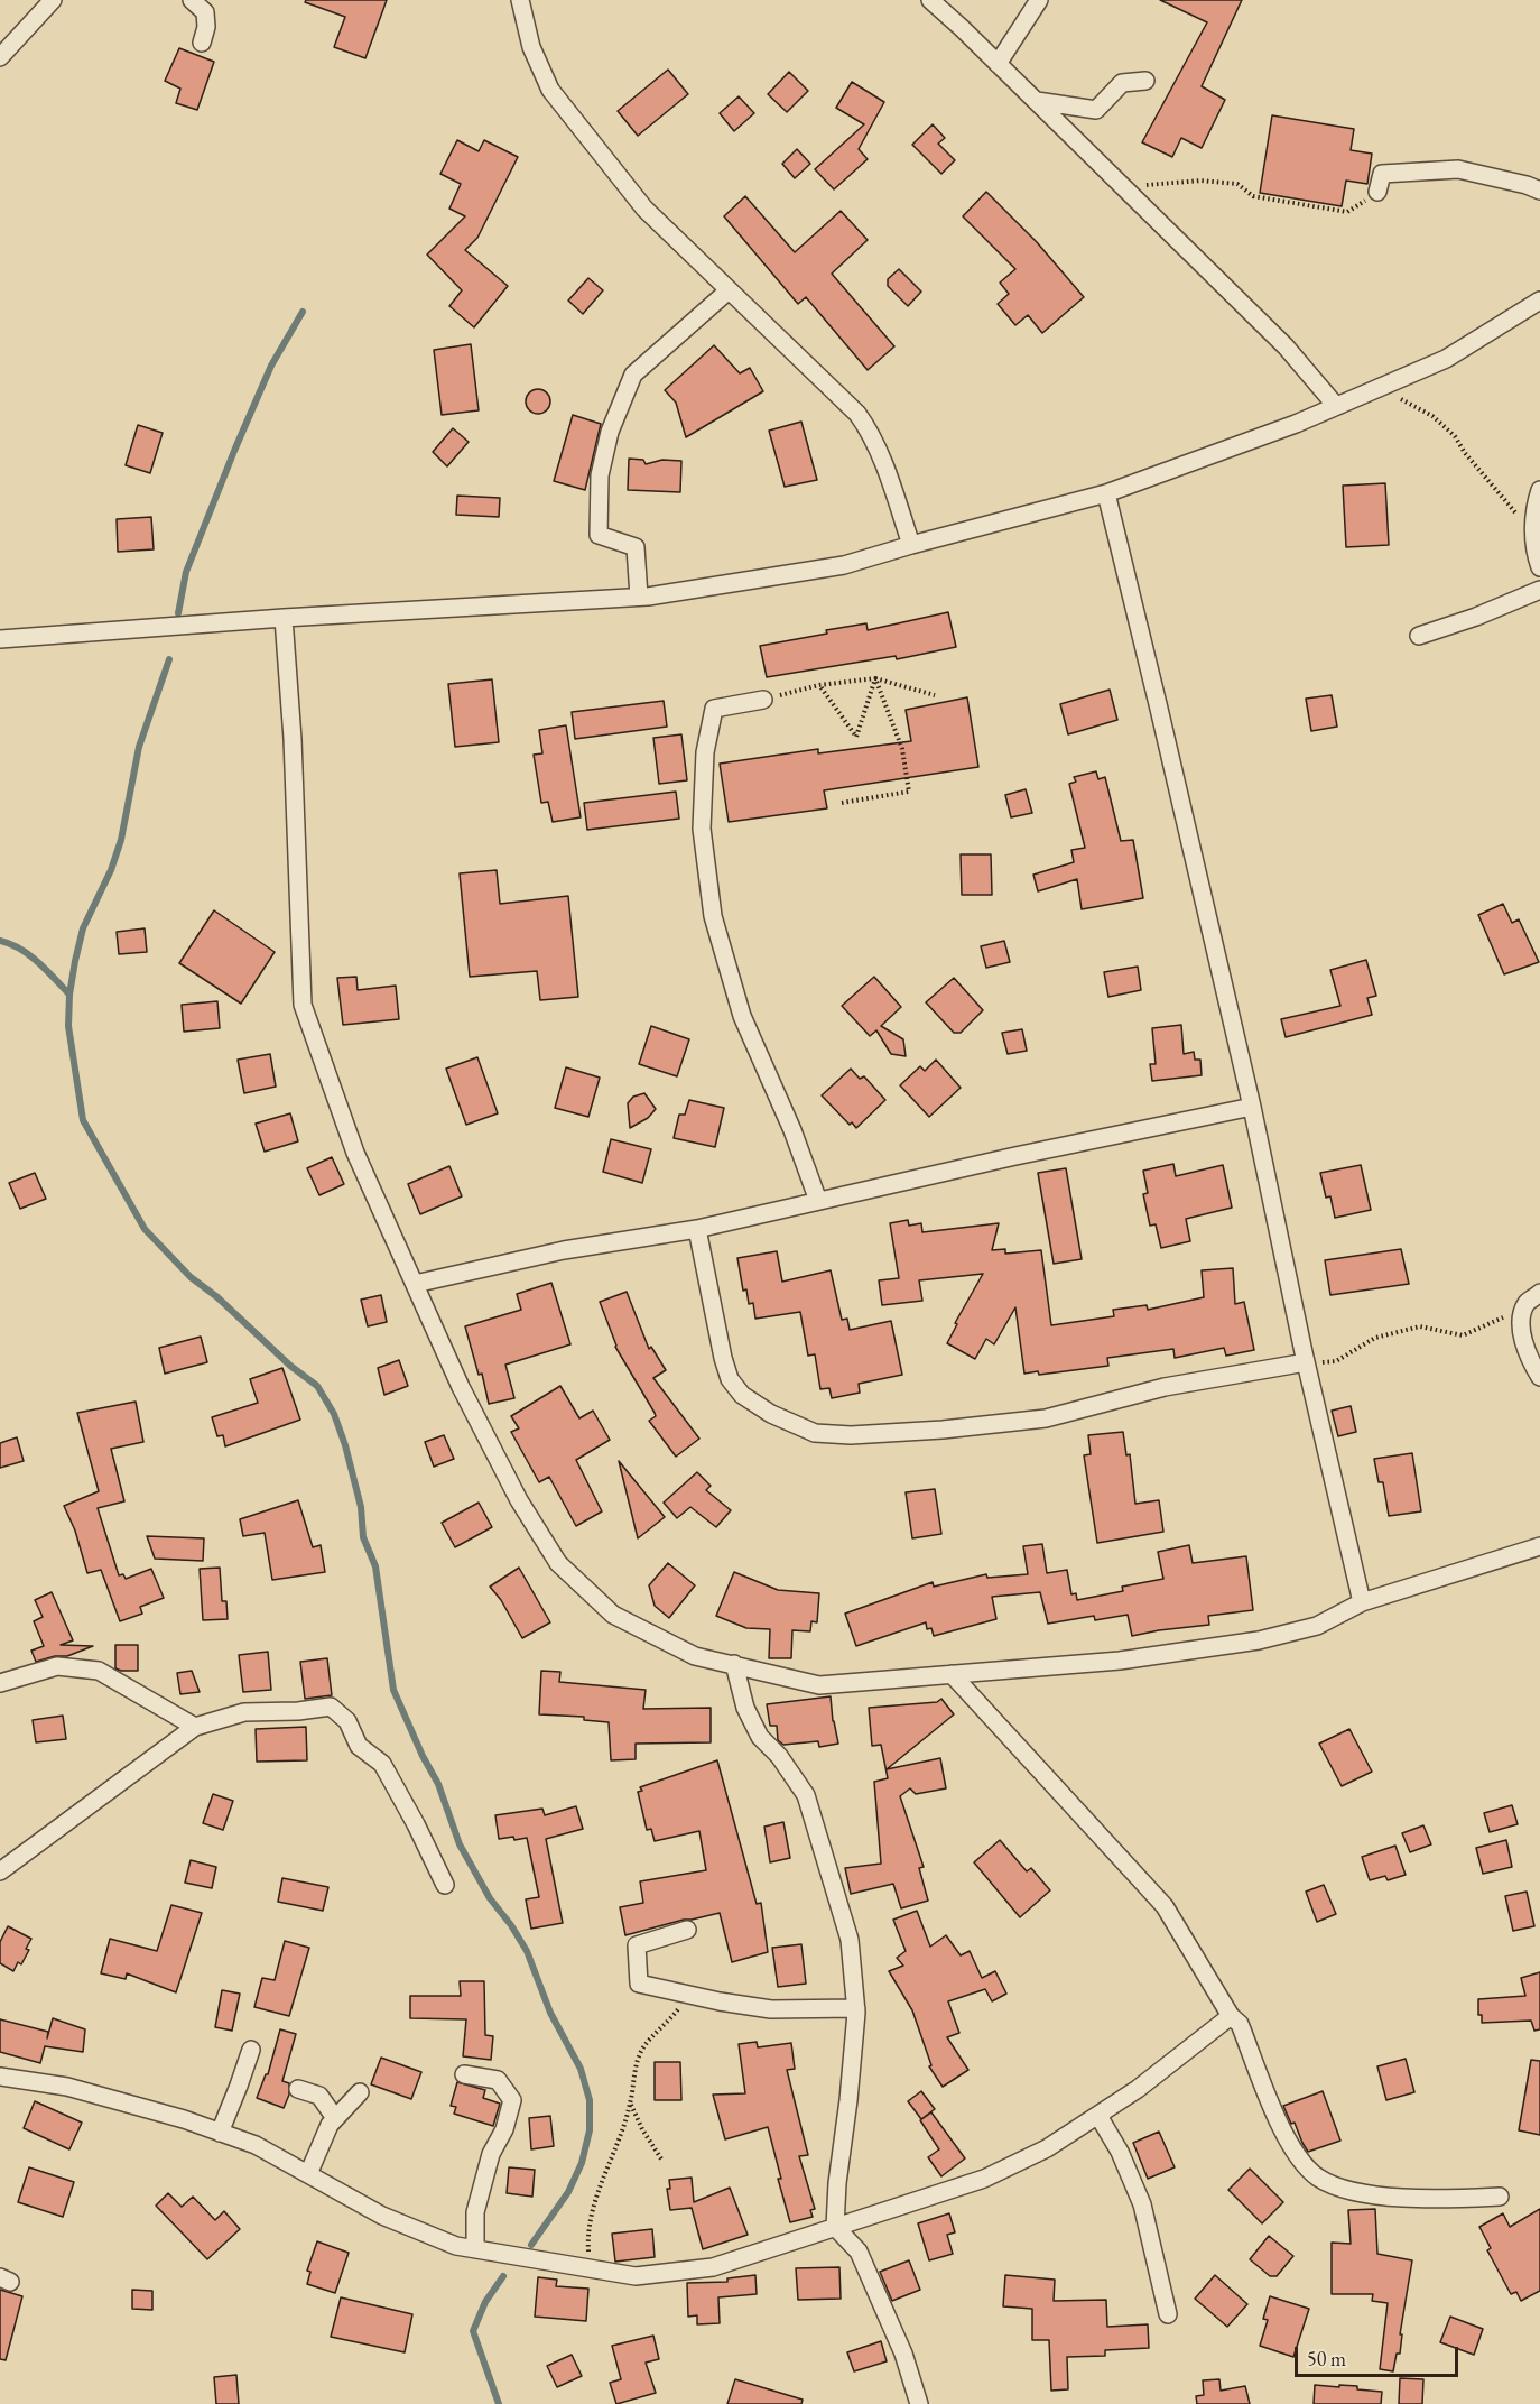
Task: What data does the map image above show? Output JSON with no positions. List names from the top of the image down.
{
  "scale_bar": "50 m"
}
